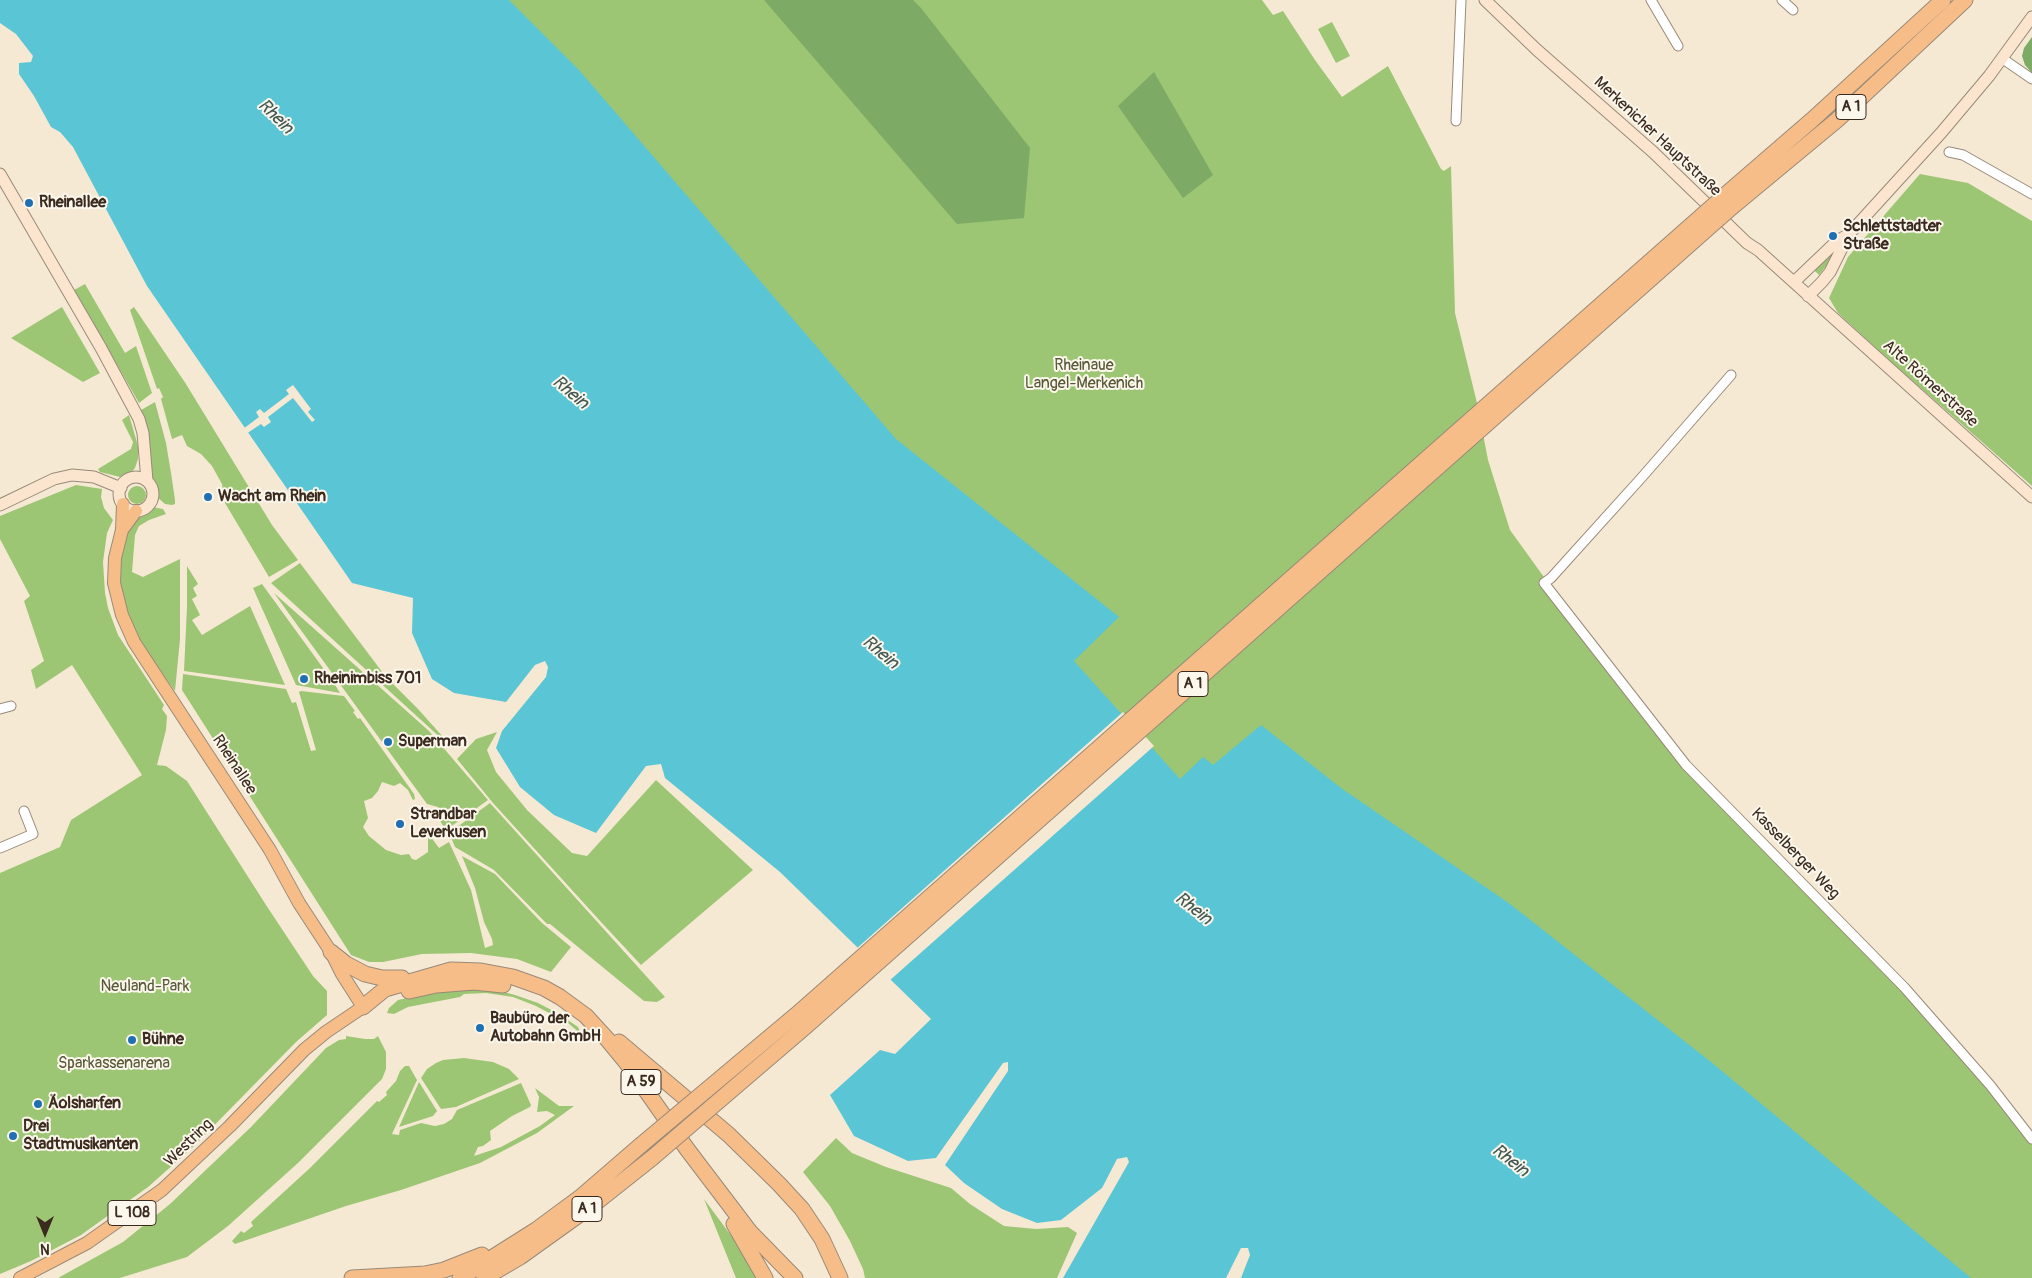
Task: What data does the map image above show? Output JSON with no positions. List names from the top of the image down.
{
  "streets": {
    "highway": ["A 1", "A 59"],
    "main road": ["Rheinallee", "Westring", "L 108"],
    "street": ["Merkenicher Hauptstraße", "Alte Römerstraße", "Kasselberger Weg"]
  },
  "crossings": [
    ["Merkenicher Hauptstraße", "Alte Römerstraße"],
    ["Rheinallee", "A 59"],
    ["Rheinallee", "Westring"],
    ["A 59", "Westring"]
  ],
  "water": ["Rhein"],
  "parks": ["Rheinaue Langel-Merkenich", "Neuland-Park", "Sparkassenarena"],
  "places": [
    "Rheinallee",
    "Schlettstadter Straße",
    "Wacht am Rhein",
    "Rheinimbiss 701",
    "Superman",
    "Strandbar Leverkusen",
    "Baubüro der Autobahn GmbH",
    "Bühne",
    "Äolsharfen",
    "Drei Stadtmusikanten"
  ],
  "north": "bottom"
}
